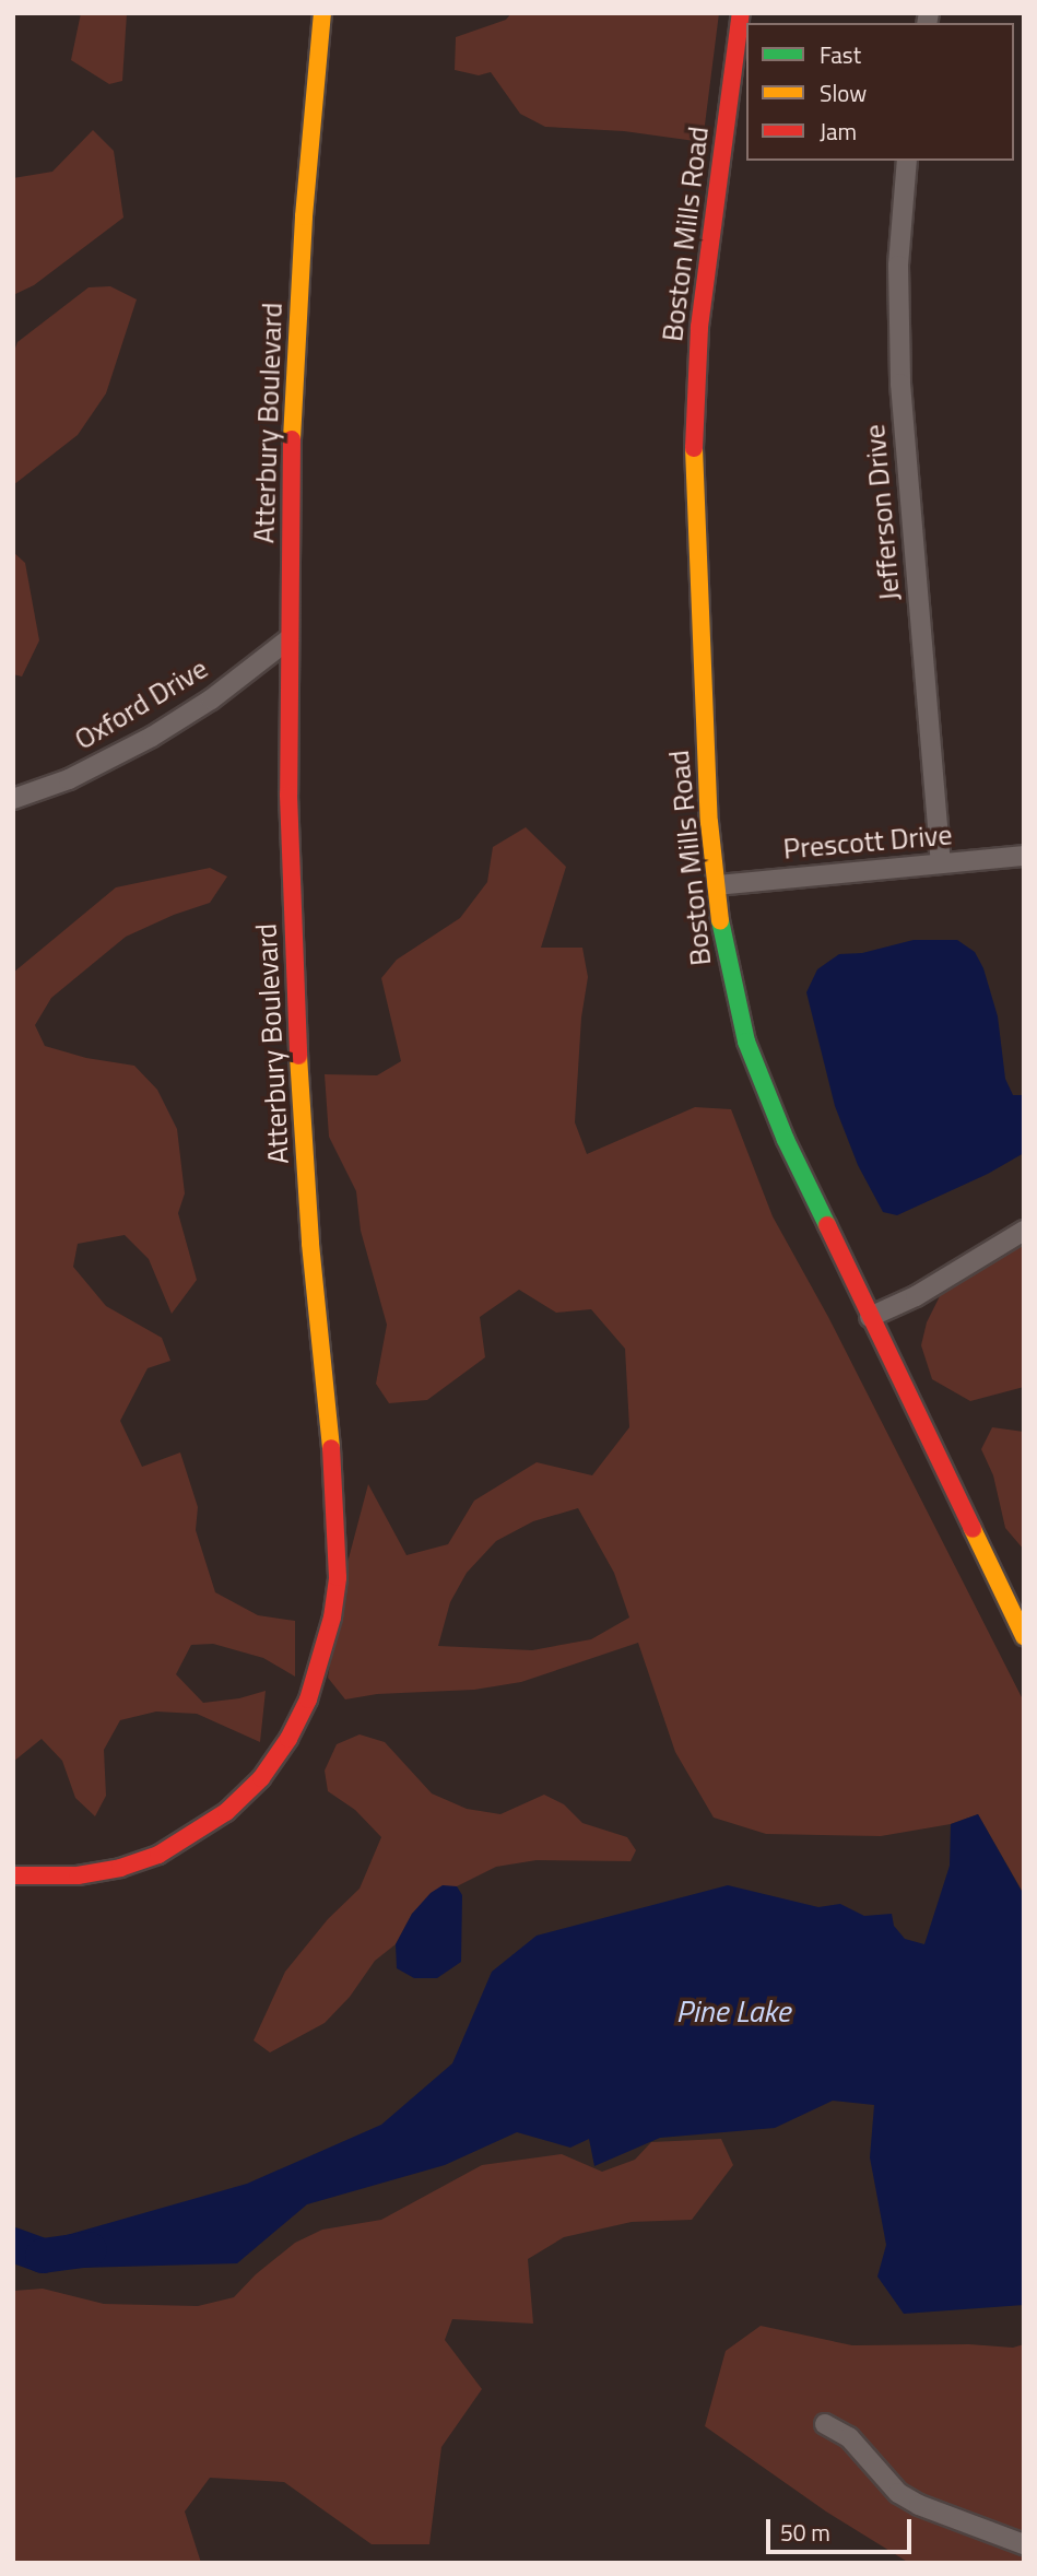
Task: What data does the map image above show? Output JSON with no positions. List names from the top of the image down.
{
  "streets": {
    "street": [
      "Boston Mills Road",
      "Atterbury Boulevard",
      "Jefferson Drive",
      "Oxford Drive",
      "Prescott Drive"
    ]
  },
  "crossings": [
    ["Boston Mills Road", "Prescott Drive"],
    ["Atterbury Boulevard", "Oxford Drive"],
    ["Jefferson Drive", "Prescott Drive"]
  ],
  "water": ["Pine Lake"],
  "legend": ["Fast", "Slow", "Jam"],
  "scale_bar": "50 m"
}
